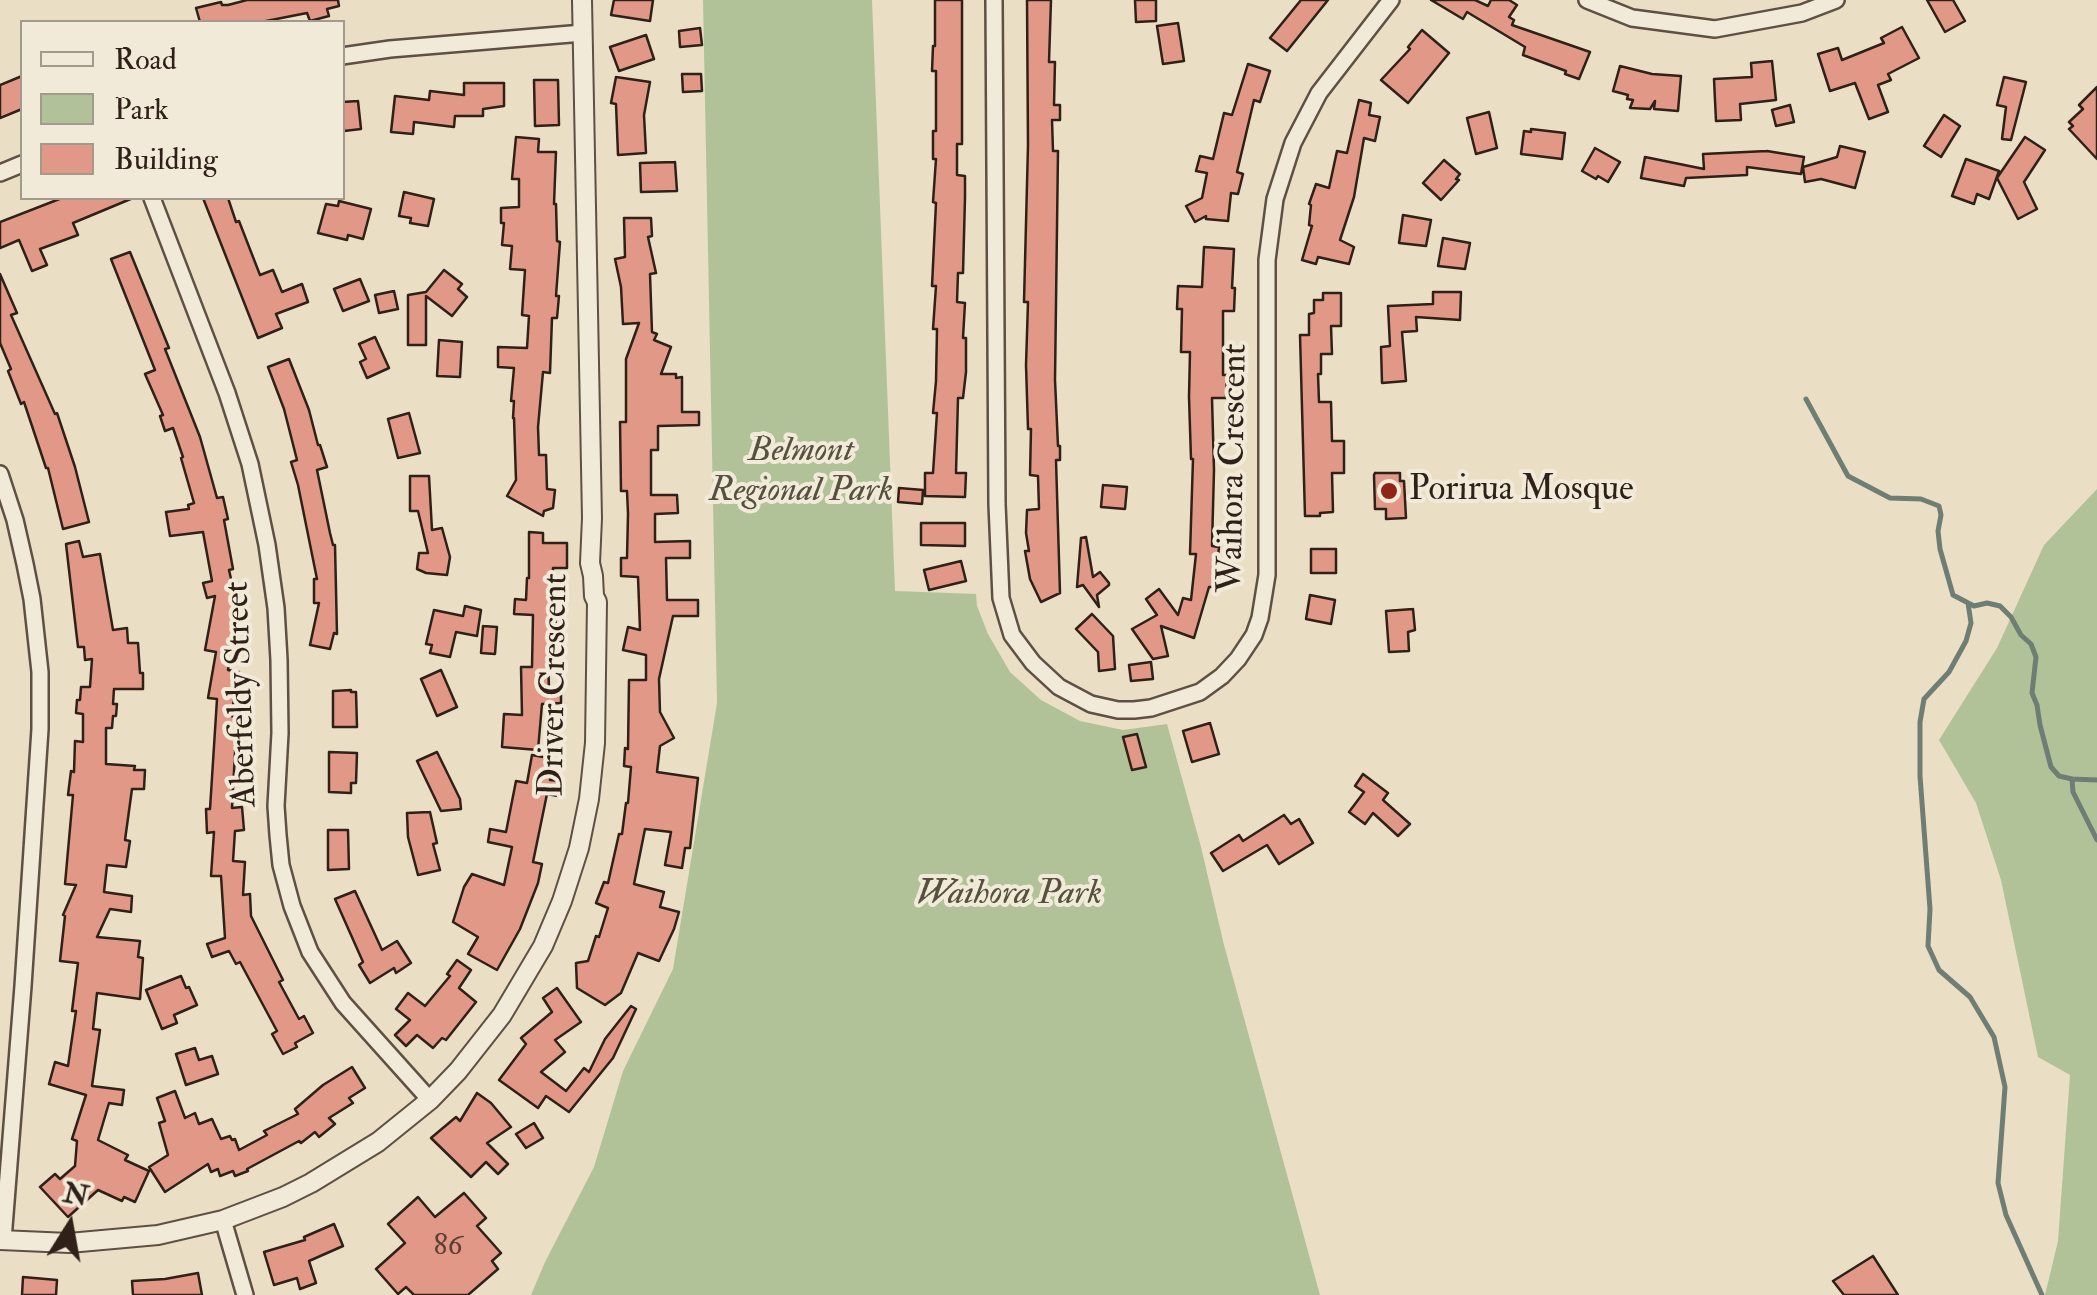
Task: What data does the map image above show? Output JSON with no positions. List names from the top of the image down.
{
  "streets": {
    "street": ["Waihora Crescent", "Driver Crescent", "Aberfeldy Street"]
  },
  "crossings": [
    ["Driver Crescent", "Aberfeldy Street"]
  ],
  "parks": ["Belmont Regional Park", "Waihora Park"],
  "places": ["Porirua Mosque"],
  "house_numbers": ["86"],
  "legend": ["Road", "Park", "Building"],
  "north": "top"
}
